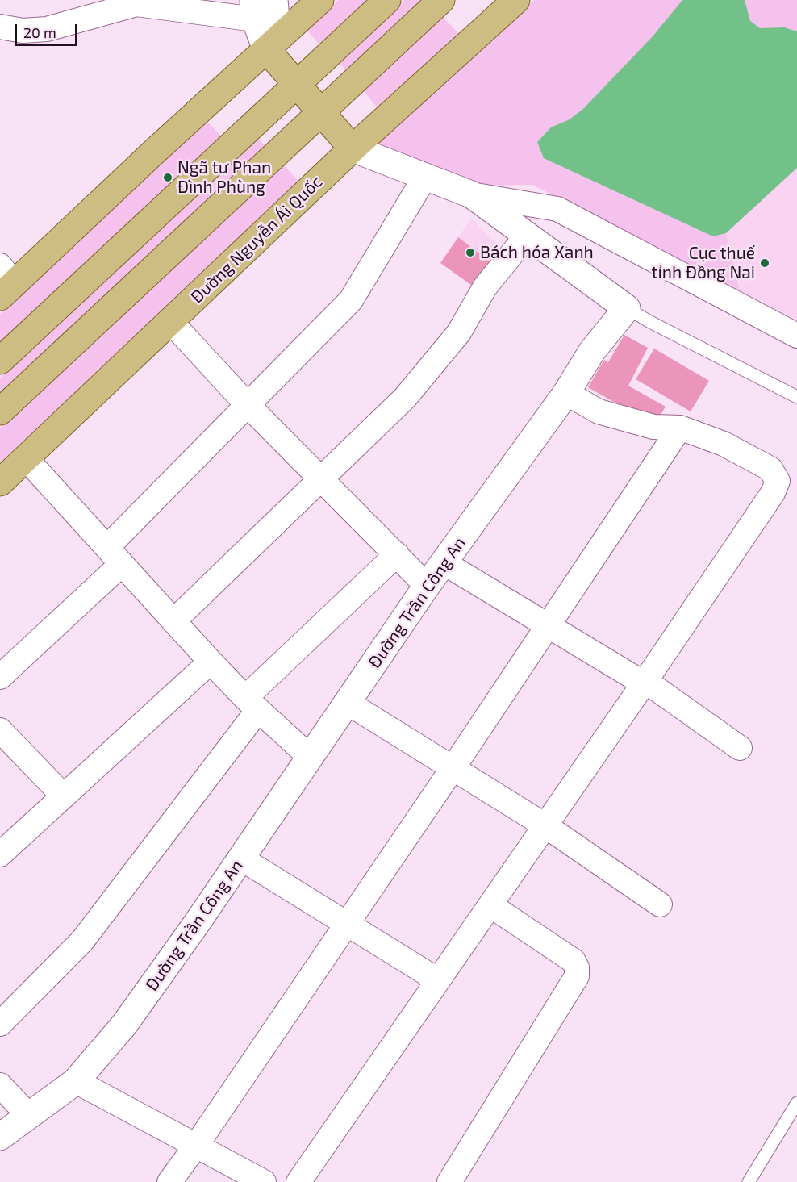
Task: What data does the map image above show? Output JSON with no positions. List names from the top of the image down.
{
  "streets": {
    "main road": ["Đường Nguyễn Ái Quốc"],
    "street": ["Đường Trần Công An"]
  },
  "places": ["Ngã tư Phan Đình Phùng", "Bách hóa Xanh", "Cục thuế tỉnh Đồng Nai"],
  "scale_bar": "20 m"
}
